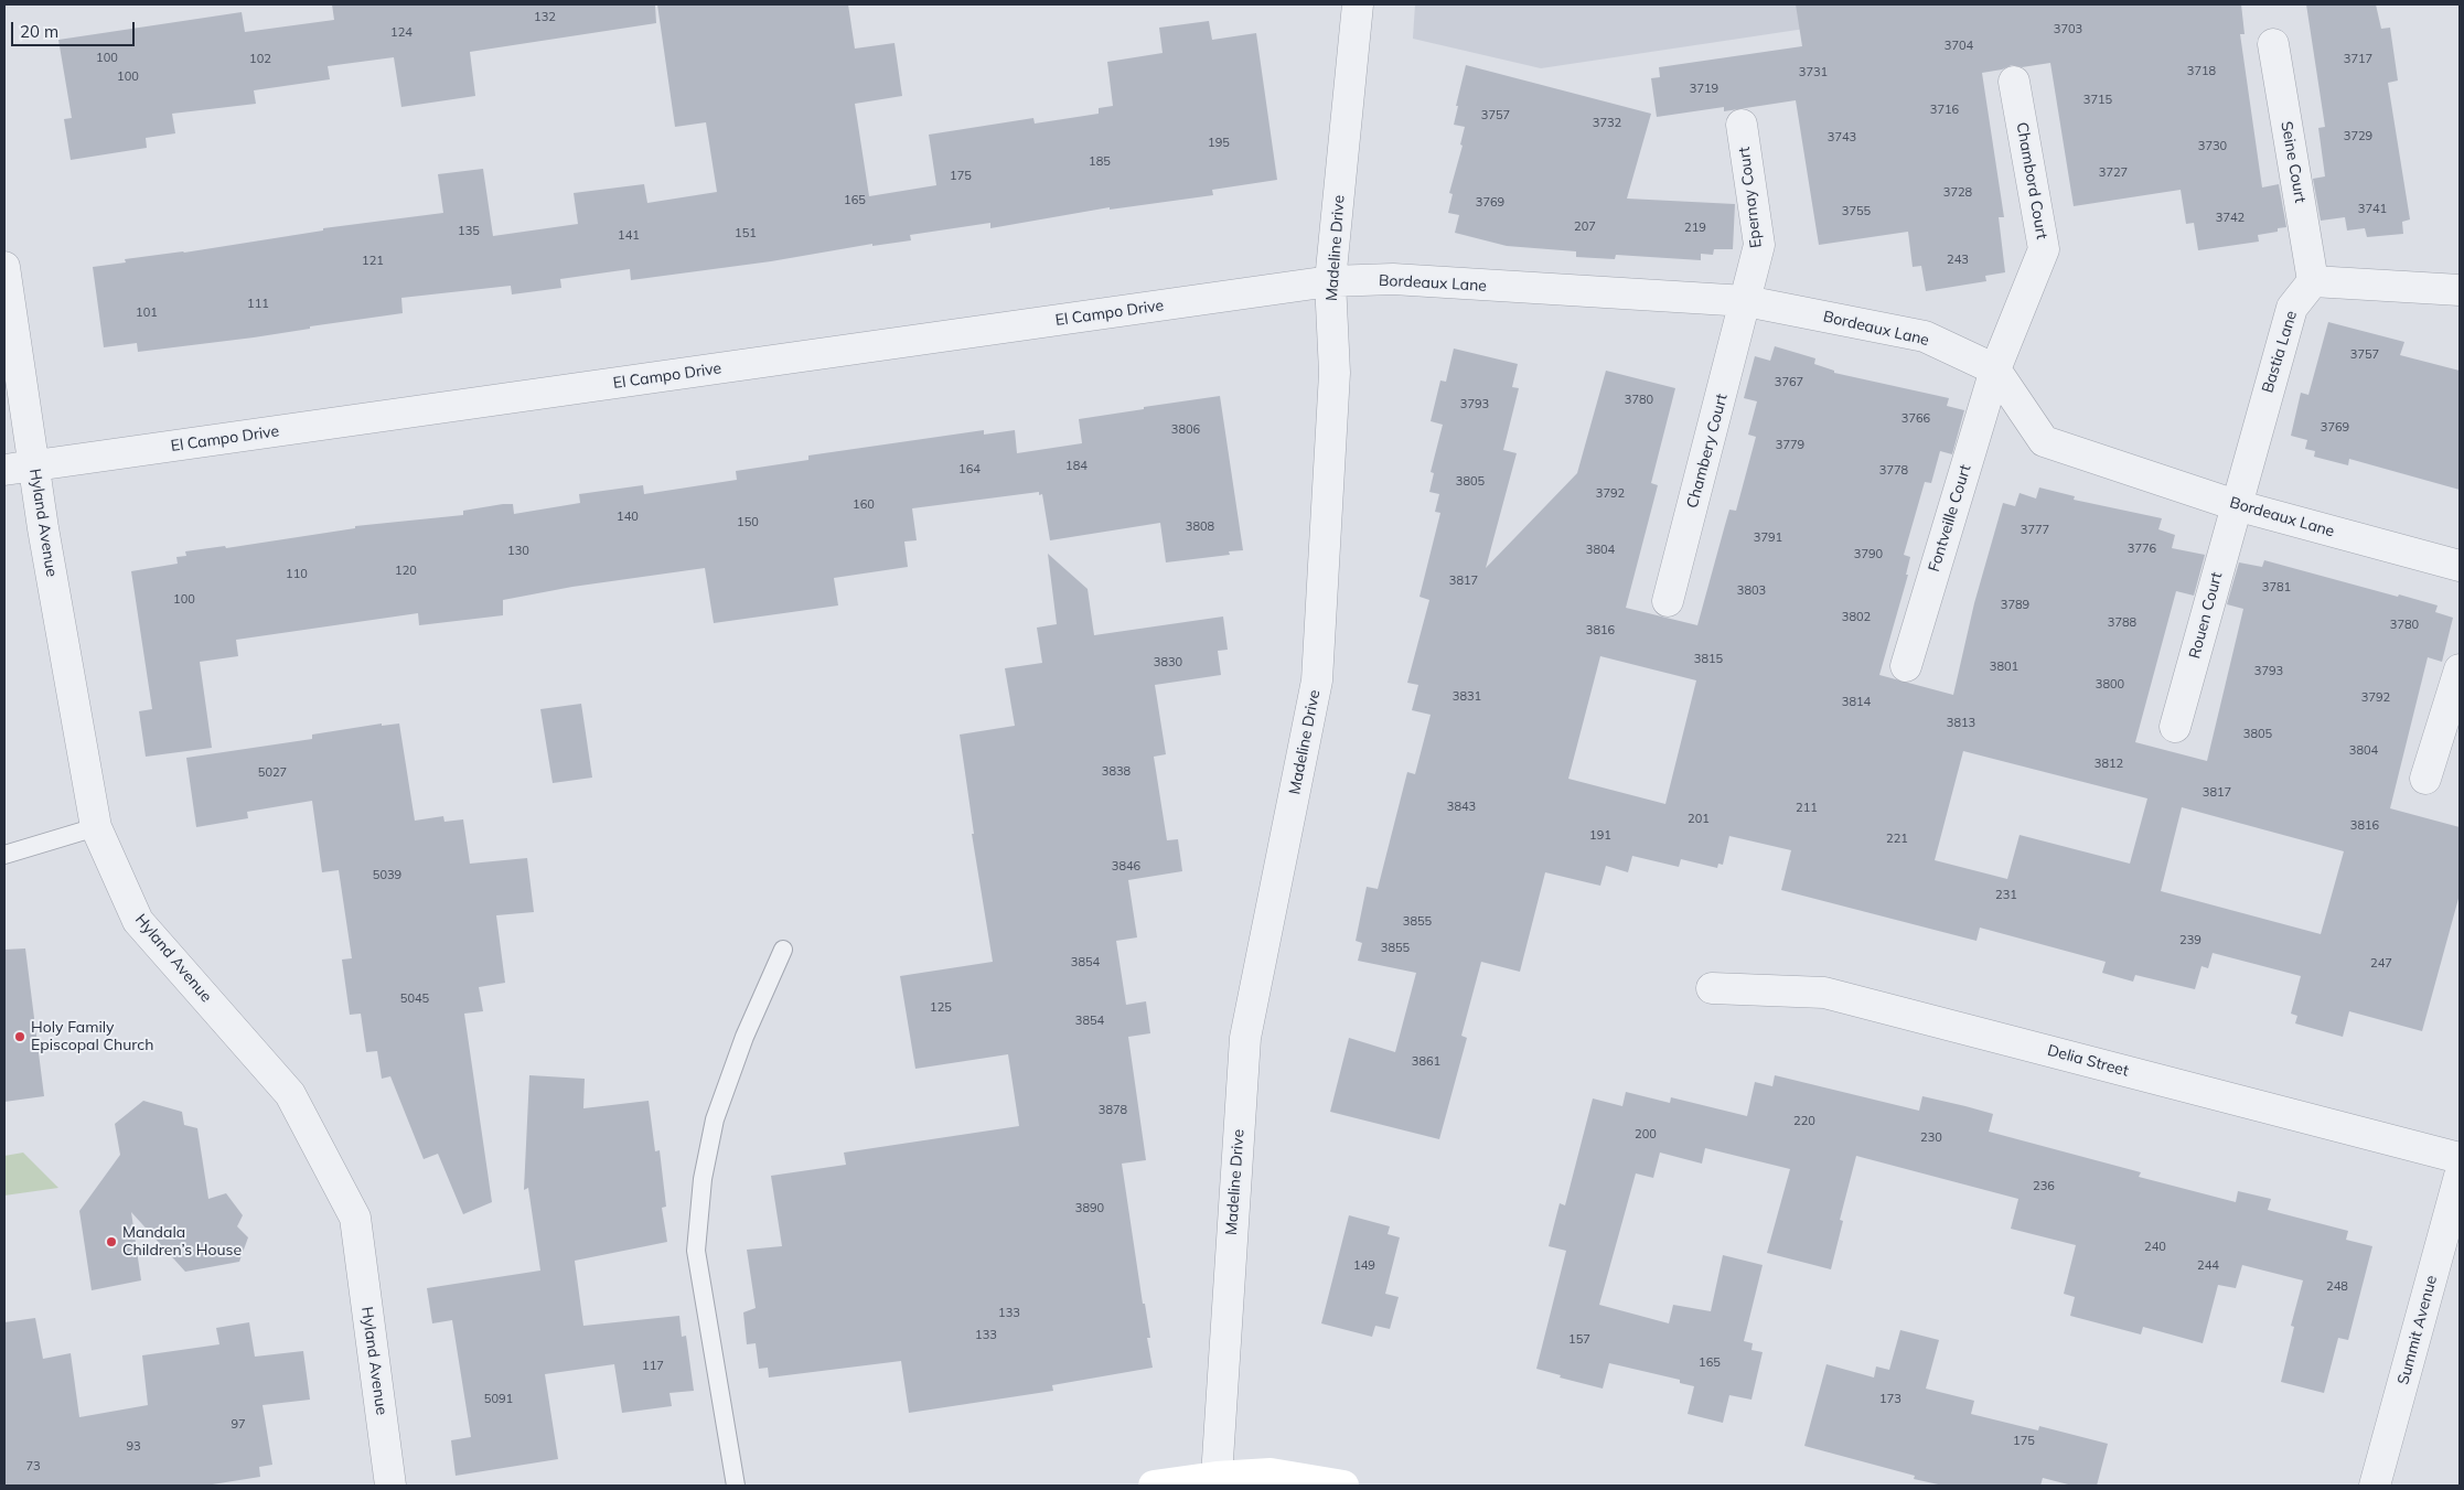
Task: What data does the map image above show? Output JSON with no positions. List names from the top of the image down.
{
  "streets": {
    "street": [
      "Seine Court",
      "Chambord Court",
      "Epernay Court",
      "Madeline Drive",
      "Bordeaux Lane",
      "El Campo Drive",
      "Bastia Lane",
      "Chambery Court",
      "Fontveille Court",
      "Hyland Avenue",
      "Rouen Court",
      "Delia Street",
      "Summit Avenue"
    ]
  },
  "crossings": [
    ["Seine Court", "Bastia Lane"],
    ["Chambord Court", "Bordeaux Lane"],
    ["Chambord Court", "Fontveille Court"],
    ["Epernay Court", "Bordeaux Lane"],
    ["Epernay Court", "Chambery Court"],
    ["Madeline Drive", "Bordeaux Lane"],
    ["Madeline Drive", "El Campo Drive"],
    ["Bordeaux Lane", "El Campo Drive"],
    ["Bordeaux Lane", "Bastia Lane"],
    ["Bordeaux Lane", "Chambery Court"],
    ["Bordeaux Lane", "Fontveille Court"],
    ["Bordeaux Lane", "Rouen Court"],
    ["El Campo Drive", "Hyland Avenue"],
    ["Bastia Lane", "Rouen Court"]
  ],
  "places": ["Holy Family Episcopal Church", "Mandala Children’s House"],
  "house_numbers": [
    "132",
    "3703",
    "124",
    "3704",
    "100",
    "102",
    "3717",
    "3718",
    "3731",
    "100",
    "3719",
    "3715",
    "3716",
    "3757",
    "3732",
    "3729",
    "3743",
    "195",
    "3730",
    "185",
    "3727",
    "175",
    "3728",
    "165",
    "3769",
    "3741",
    "3755",
    "3742",
    "207",
    "219",
    "135",
    "151",
    "141",
    "243",
    "121",
    "111",
    "101",
    "3757",
    "3767",
    "3780",
    "3793",
    "3766",
    "3769",
    "3806",
    "3779",
    "184",
    "164",
    "3778",
    "3805",
    "3792",
    "160",
    "140",
    "150",
    "3808",
    "3777",
    "3791",
    "3776",
    "3804",
    "130",
    "3790",
    "120",
    "110",
    "3817",
    "3781",
    "3803",
    "100",
    "3789",
    "3802",
    "3788",
    "3780",
    "3816",
    "3815",
    "3830",
    "3801",
    "3793",
    "3800",
    "3831",
    "3792",
    "3814",
    "3813",
    "3805",
    "3804",
    "3812",
    "3838",
    "5027",
    "3817",
    "3843",
    "211",
    "201",
    "3816",
    "191",
    "221",
    "3846",
    "5039",
    "231",
    "3855",
    "239",
    "3855",
    "3854",
    "247",
    "5045",
    "125",
    "3854",
    "3861",
    "3878",
    "220",
    "200",
    "230",
    "236",
    "3890",
    "240",
    "149",
    "244",
    "248",
    "133",
    "133",
    "157",
    "165",
    "117",
    "5091",
    "173",
    "97",
    "175",
    "93",
    "73"
  ],
  "scale_bar": "20 m"
}
